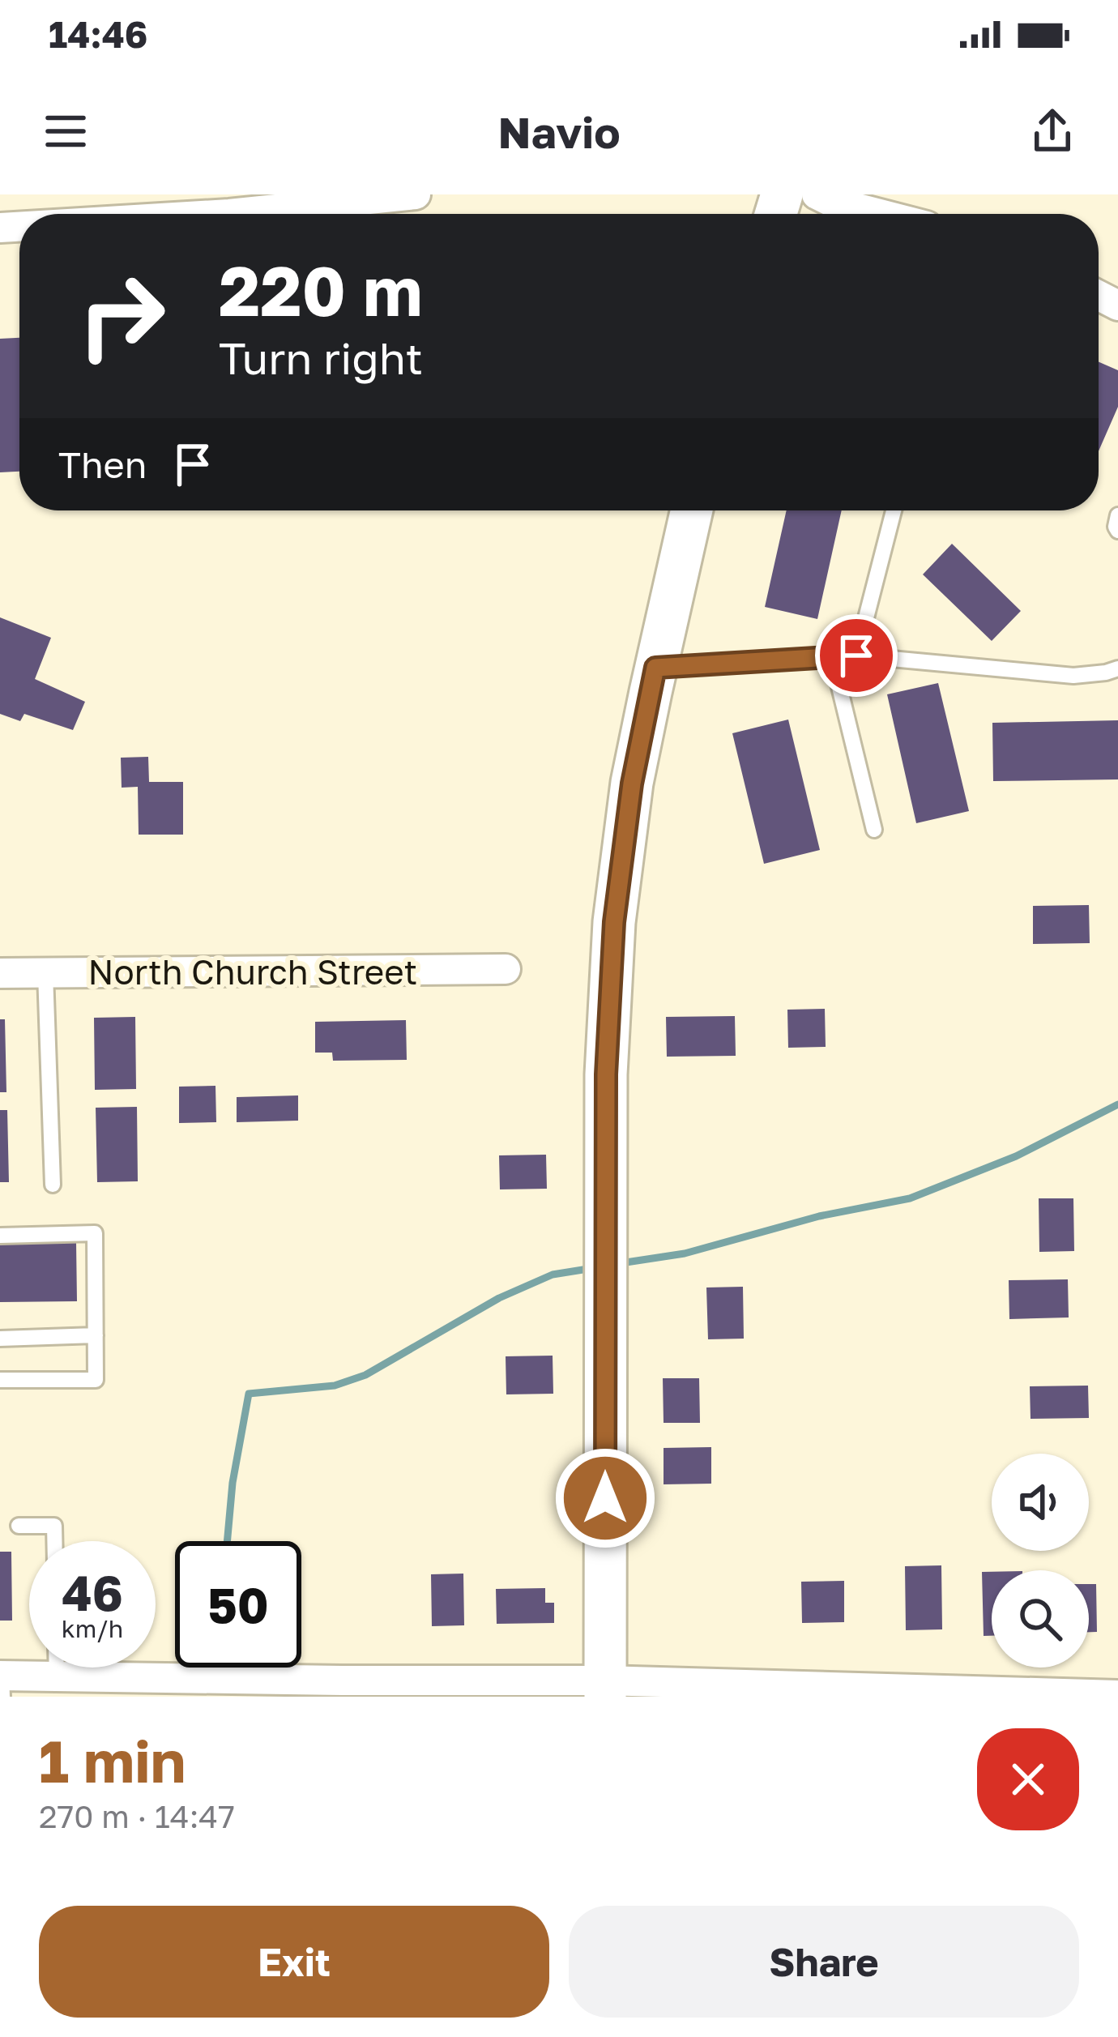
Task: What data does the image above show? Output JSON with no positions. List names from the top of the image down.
{
  "streets": {
    "street": ["North Church Street"]
  },
  "page": {
    "status": "14:46",
    "header": "Navio",
    "turn": ["220 m", "Turn right"],
    "then": "Then",
    "speed": "46 km/h",
    "limit": "50",
    "heading": ["1 min", "270 m · 14:47"],
    "buttons": ["Exit", "Share"]
  }
}
